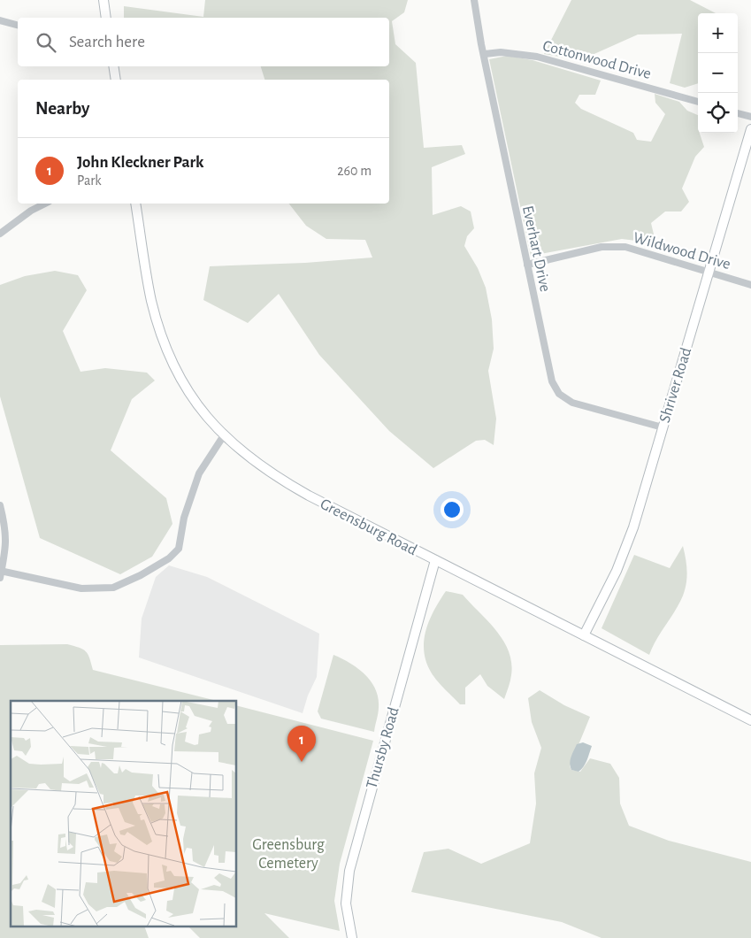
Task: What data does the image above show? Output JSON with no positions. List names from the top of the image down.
{
  "streets": {
    "street": [
      "Cottonwood Drive",
      "Everhart Drive",
      "Wildwood Drive",
      "Shriver Road",
      "Greensburg Road",
      "Thursby Road"
    ]
  },
  "crossings": [
    ["Cottonwood Drive", "Everhart Drive"],
    ["Everhart Drive", "Wildwood Drive"],
    ["Everhart Drive", "Shriver Road"],
    ["Wildwood Drive", "Shriver Road"],
    ["Shriver Road", "Greensburg Road"],
    ["Greensburg Road", "Thursby Road"]
  ],
  "parks": ["Greensburg Cemetery"],
  "page": {
    "map_buttons": ["+", "−"],
    "search": "Search here",
    "heading": "Nearby",
    "list": [
      {
        "mark": "1",
        "name": "John Kleckner Park",
        "note": "Park",
        "value": "260 m"
      }
    ],
    "pins": "1"
  }
}
